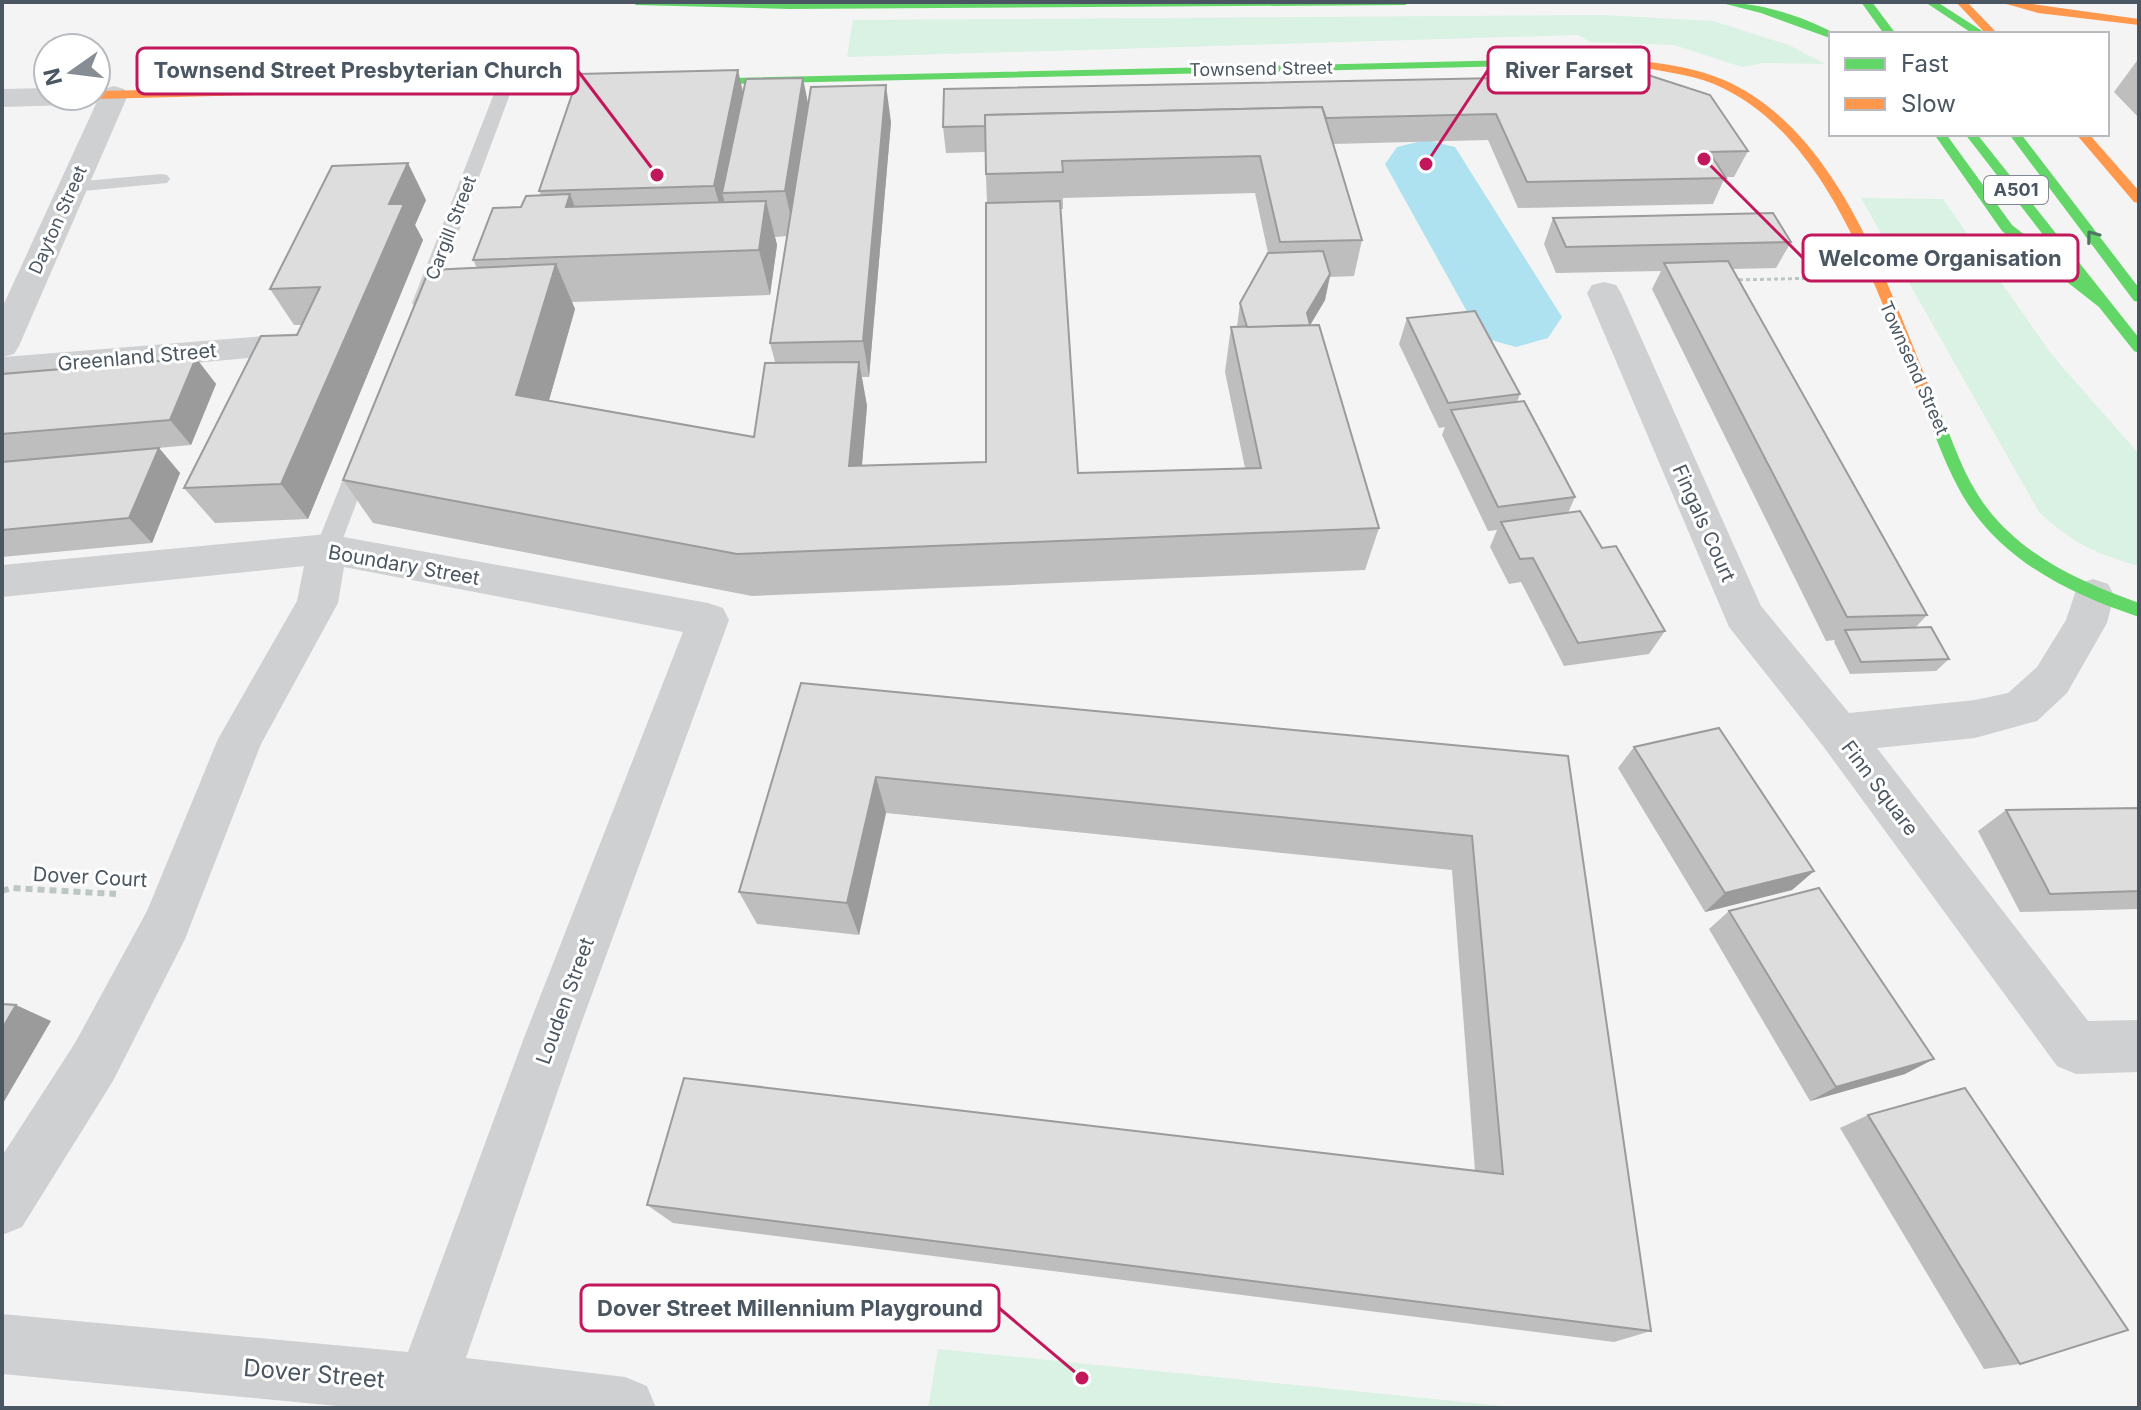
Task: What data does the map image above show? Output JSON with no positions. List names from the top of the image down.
{
  "streets": {
    "main road": ["Townsend Street", "A501"],
    "street": [
      "Dayton Street",
      "Greenland Street",
      "Fingals Court",
      "Boundary Street",
      "Finn Square",
      "Louden Street",
      "Dover Street"
    ],
    "lane": ["Cargill Street"],
    "path": ["Dover Court"]
  },
  "crossings": [
    ["Townsend Street", "Cargill Street"],
    ["Townsend Street", "Finn Square"],
    ["Fingals Court", "Finn Square"],
    ["Boundary Street", "Louden Street"],
    ["Louden Street", "Dover Street"]
  ],
  "places": [
    "Welcome Organisation",
    "River Farset",
    "Townsend Street Presbyterian Church",
    "Dover Street Millennium Playground"
  ],
  "legend": ["Fast", "Slow"],
  "north": "left"
}
